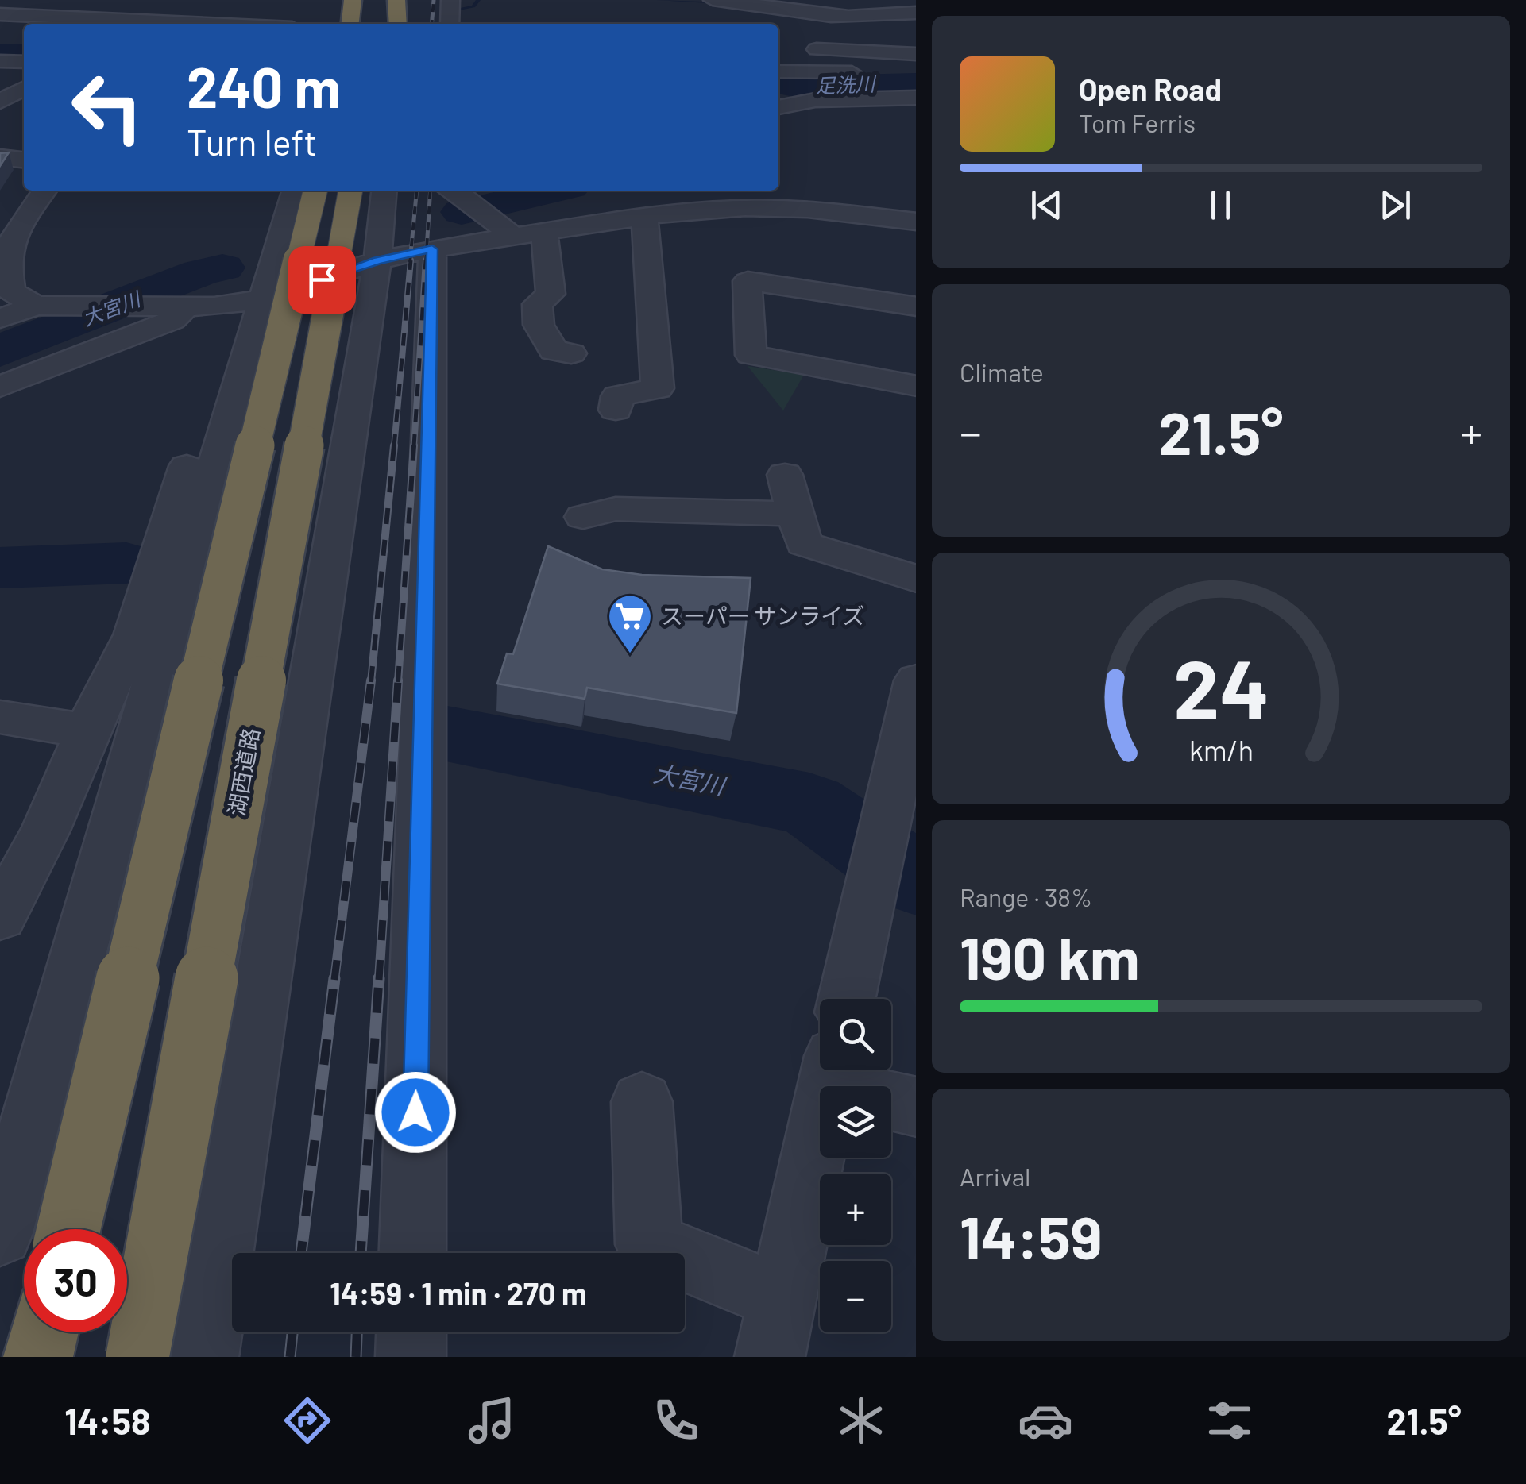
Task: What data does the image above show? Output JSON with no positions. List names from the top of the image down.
{
  "streets": {
    "highway": ["湖西道路"]
  },
  "water": ["足洗川", "大宮川"],
  "places": {
    "supermarket": ["スーパー サンライズ"]
  },
  "page": {
    "turn": ["240 m", "Turn left"],
    "song": ["Open Road", "Tom Ferris"],
    "tile": [
      "Climate",
      ["Range · 38%", "190 km"],
      ["Arrival", "14:59"]
    ],
    "heat": ["−", "21.5°", "+"],
    "map_buttons": ["+", "−"],
    "limit": "30",
    "trip": "14:59 · 1 min · 270 m",
    "tabs": ["14:58", "21.5°"],
    "gauge": ["24", "km/h"]
  }
}
